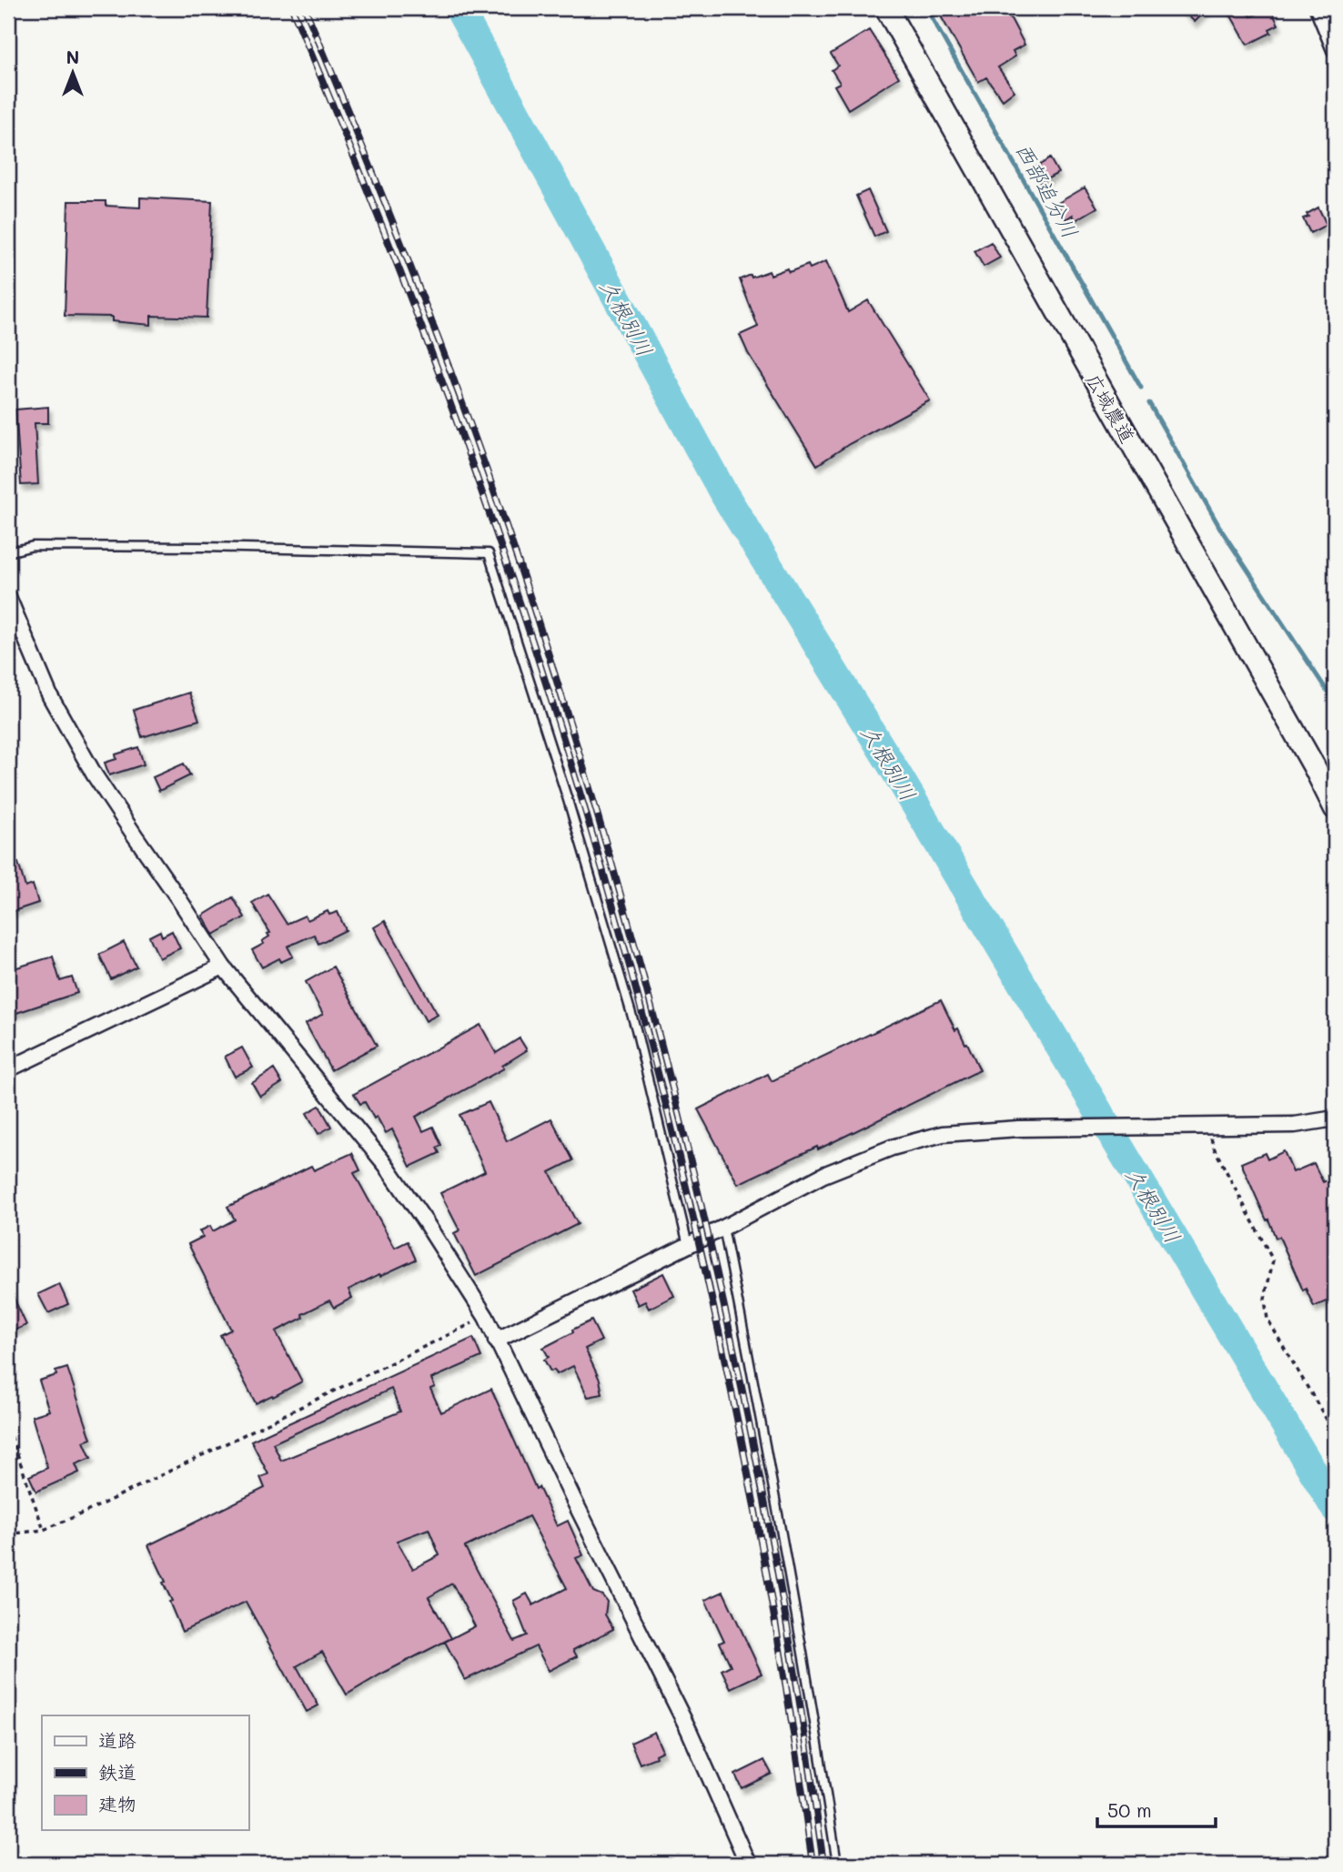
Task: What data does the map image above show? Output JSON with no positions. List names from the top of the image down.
{
  "streets": {
    "street": ["広域農道"]
  },
  "water": ["西部追分川", "久根別川"],
  "legend": ["道路", "鉄道", "建物"],
  "scale_bar": "50 m",
  "north": "top"
}
